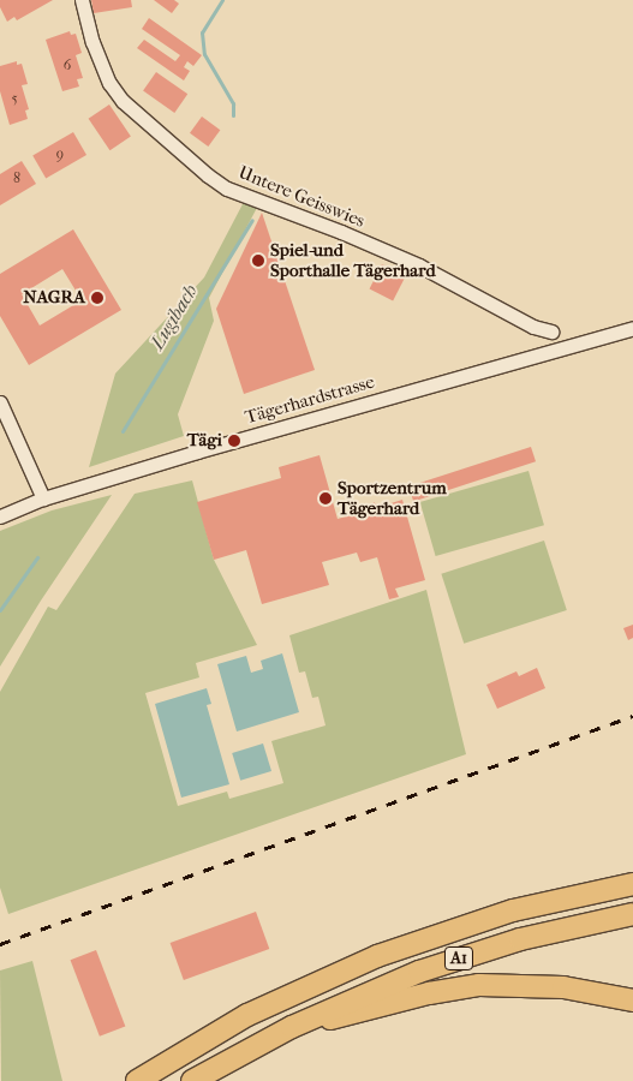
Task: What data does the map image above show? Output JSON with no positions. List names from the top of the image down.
{
  "streets": {
    "highway": ["A1"],
    "street": ["Untere Geisswies", "Tägerhardstrasse"]
  },
  "water": ["Lugibach"],
  "places": [
    "Spiel-und Sporthalle Tägerhard",
    "NAGRA",
    "Tägi",
    "Sportzentrum Tägerhard"
  ],
  "house_numbers": [
    "6",
    "5",
    "9",
    "8"
  ]
}
